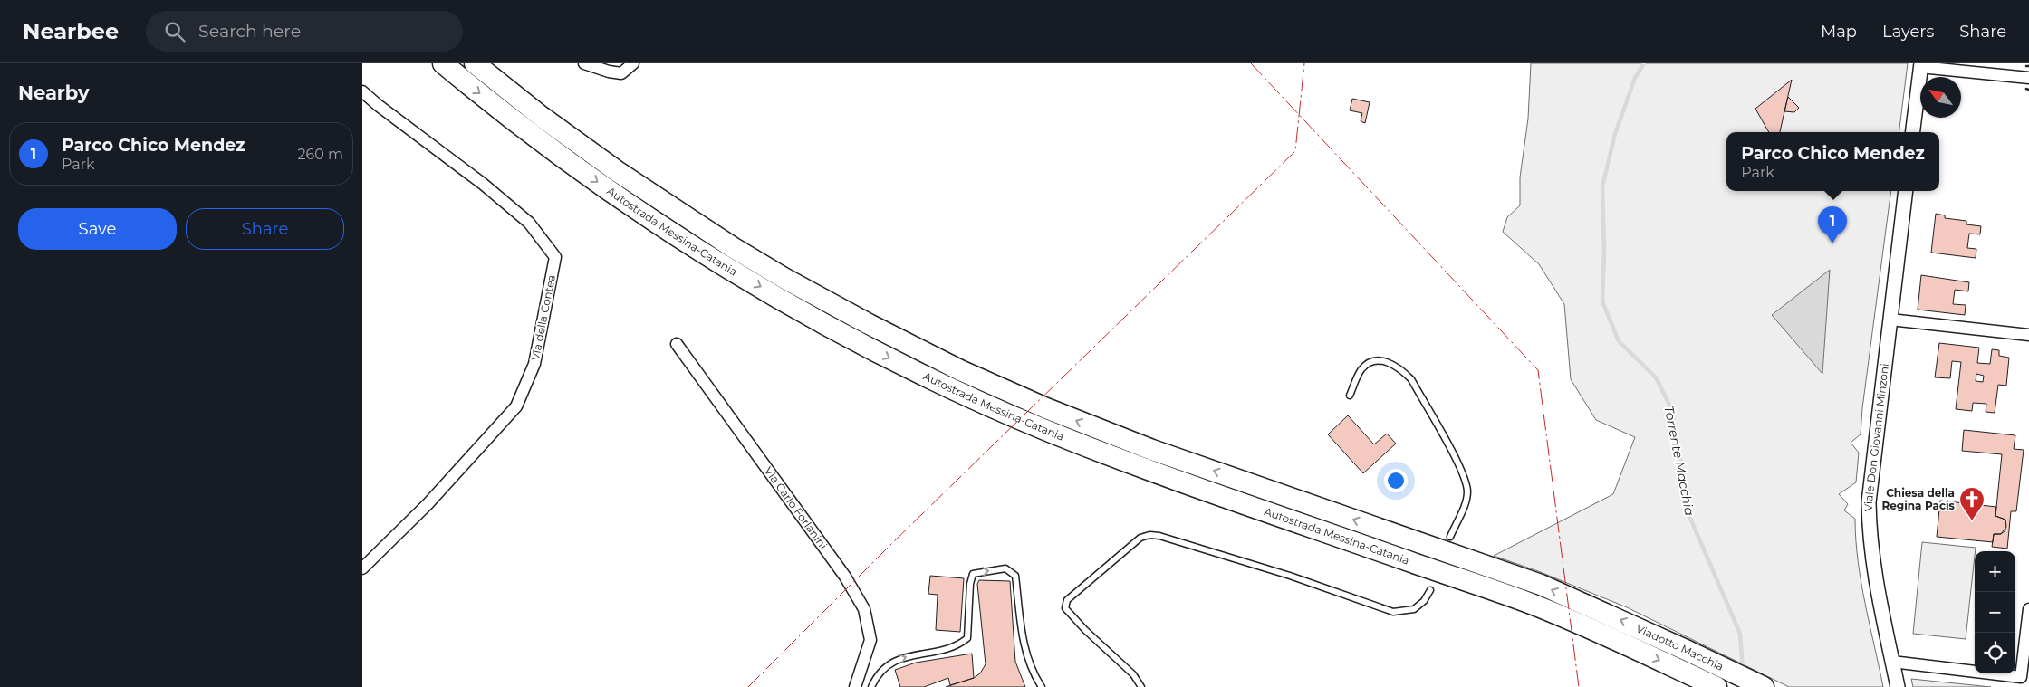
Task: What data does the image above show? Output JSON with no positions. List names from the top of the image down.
{
  "streets": {
    "highway": ["Autostrada Messina-Catania", "Viadotto Macchia"],
    "street": ["Via della Contea", "Viale Don Giovanni Minzoni", "Via Carlo Forlanini"]
  },
  "crossings": [
    ["Autostrada Messina-Catania", "Viadotto Macchia"]
  ],
  "water": ["Torrente Macchia"],
  "places": {
    "church": ["Chiesa della Regina Pacis"]
  },
  "north": "top left",
  "page": {
    "header": "Nearbee",
    "search": "Search here",
    "nav": ["Map", "Layers", "Share"],
    "heading": "Nearby",
    "list": [
      {
        "mark": "1",
        "name": "Parco Chico Mendez",
        "note": "Park",
        "value": "260 m"
      }
    ],
    "popup": ["Parco Chico Mendez", "Park"],
    "buttons": ["Save", "Share"],
    "pins": "1",
    "map_buttons": ["+", "−"]
  }
}
